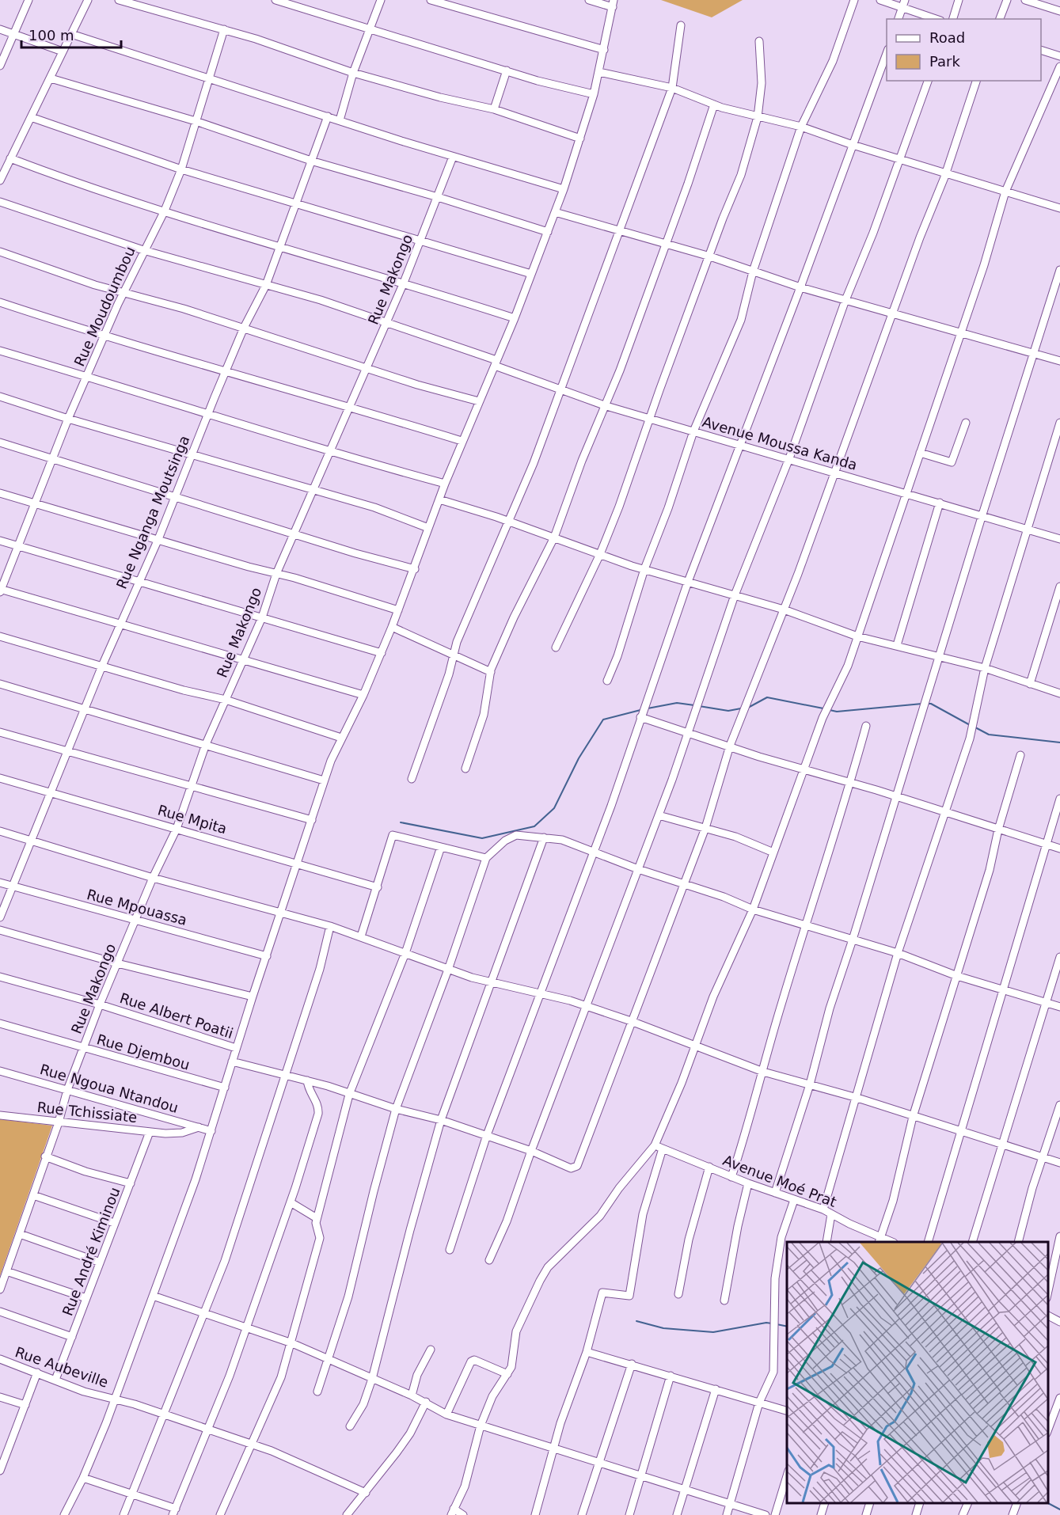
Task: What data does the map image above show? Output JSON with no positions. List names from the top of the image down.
{
  "streets": {
    "street": [
      "Rue Makongo",
      "Rue Moudoumbou",
      "Avenue Moussa Kanda",
      "Rue Nganga Moutsinga",
      "Rue Mpita",
      "Rue Mpouassa",
      "Rue Albert Poatii",
      "Rue Djembou",
      "Rue Ngoua Ntandou",
      "Rue Tchissiate",
      "Avenue Moé Prat",
      "Rue André Kiminou",
      "Rue Aubeville"
    ]
  },
  "crossings": [
    ["Rue Makongo", "Avenue Moussa Kanda"],
    ["Rue Makongo", "Rue Mpita"],
    ["Rue Makongo", "Rue Mpouassa"],
    ["Rue Makongo", "Rue Albert Poatii"],
    ["Rue Makongo", "Rue Djembou"],
    ["Rue Makongo", "Rue Ngoua Ntandou"],
    ["Rue Makongo", "Rue Tchissiate"],
    ["Rue Moudoumbou", "Avenue Moussa Kanda"],
    ["Avenue Moussa Kanda", "Rue Nganga Moutsinga"],
    ["Rue Nganga Moutsinga", "Rue Mpita"],
    ["Rue Nganga Moutsinga", "Rue Mpouassa"],
    ["Rue Ngoua Ntandou", "Rue Tchissiate"],
    ["Rue Tchissiate", "Rue André Kiminou"],
    ["Rue André Kiminou", "Rue Aubeville"]
  ],
  "legend": ["Road", "Park"],
  "scale_bar": "100 m"
}
